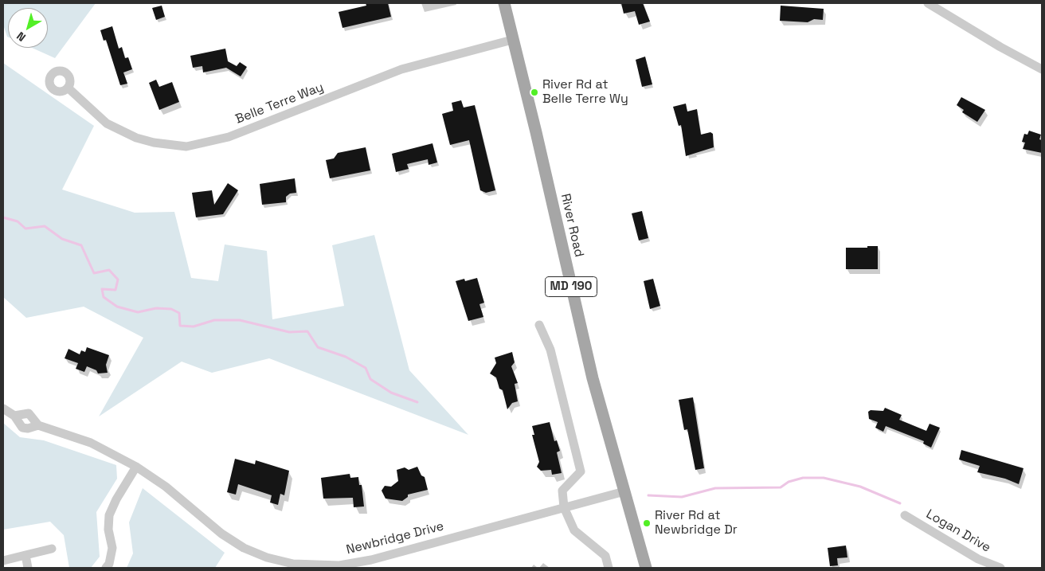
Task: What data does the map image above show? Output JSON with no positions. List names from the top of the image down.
{
  "streets": {
    "main road": ["River Road", "MD 190"],
    "street": ["Belle Terre Way", "Logan Drive", "Newbridge Drive"]
  },
  "crossings": [
    ["Belle Terre Way", "River Road"],
    ["River Road", "Newbridge Drive"]
  ],
  "places": ["River Rd at Belle Terre Wy", "River Rd at Newbridge Dr"],
  "north": "bottom left"
}
